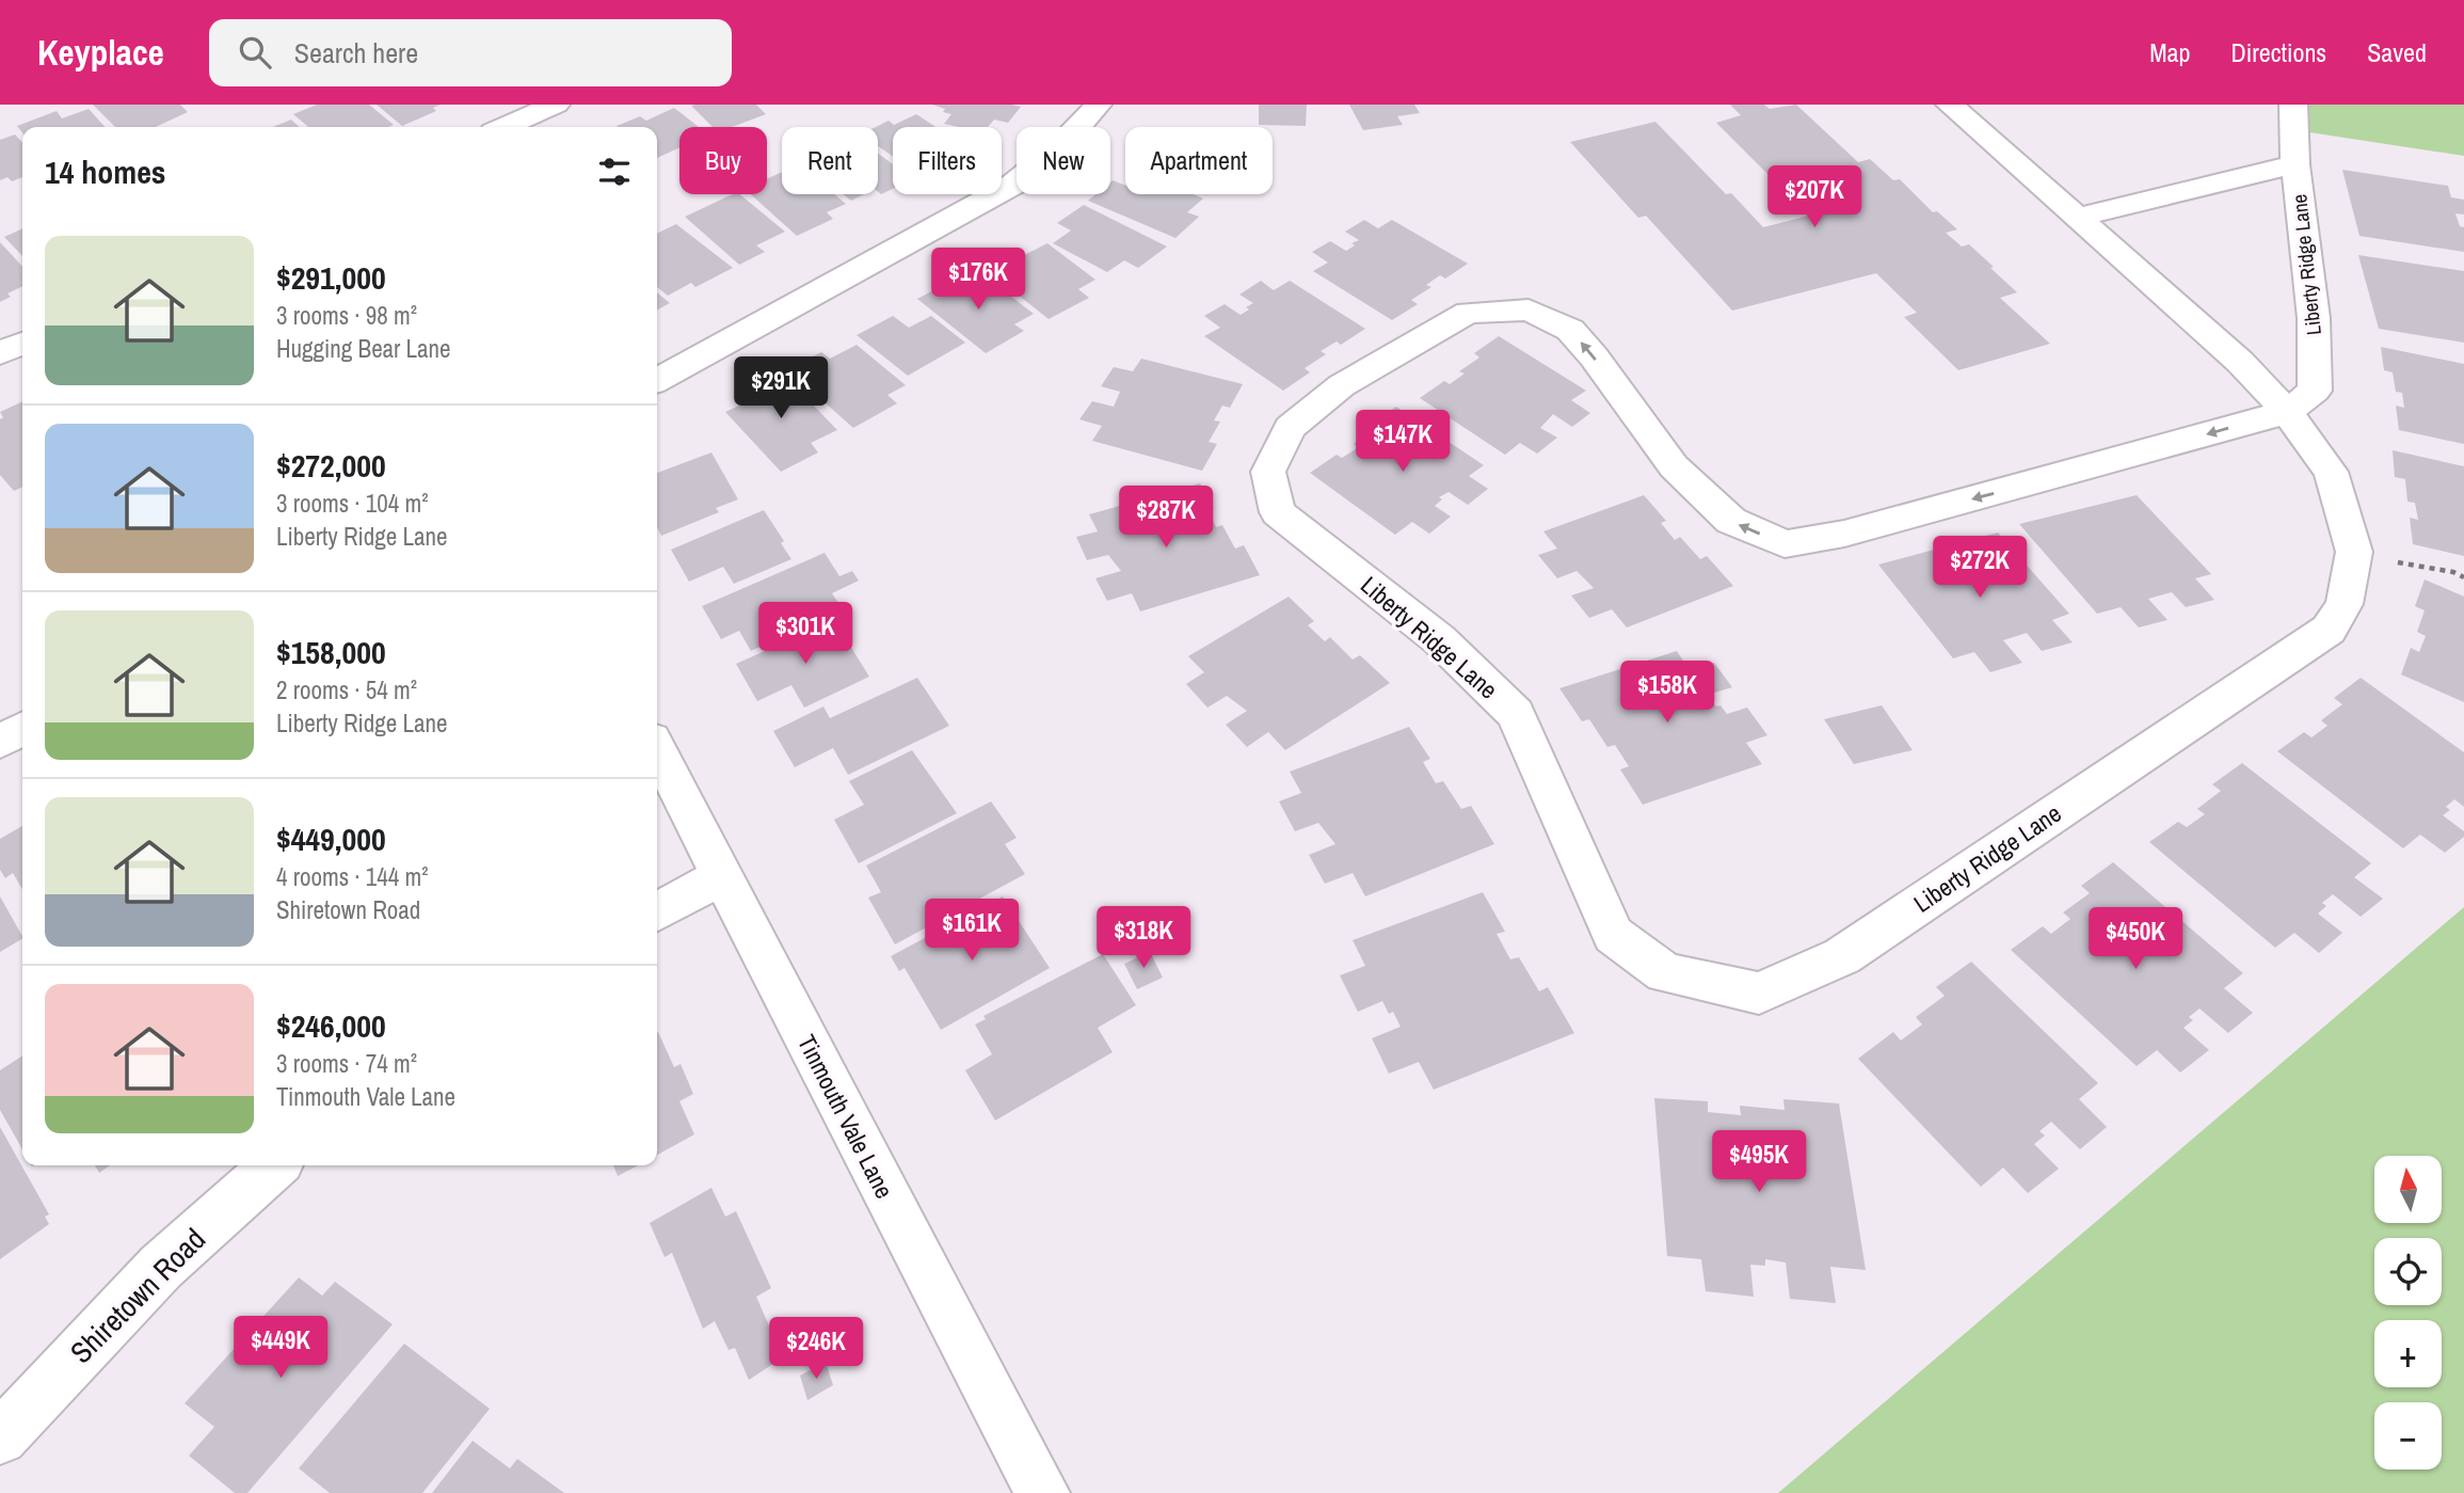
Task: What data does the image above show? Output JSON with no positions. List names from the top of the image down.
{
  "streets": {
    "street": ["Liberty Ridge Lane", "Tinmouth Vale Lane", "Shiretown Road"]
  },
  "north": "top",
  "page": {
    "header": "Keyplace",
    "search": "Search here",
    "nav": ["Map", "Directions", "Saved"],
    "chip": [
      "Buy",
      "Rent",
      "Filters",
      "New",
      "Apartment"
    ],
    "heading": "14 homes",
    "price": [
      "$207K",
      "$176K",
      "$291K",
      "$147K",
      "$287K",
      "$272K",
      "$301K",
      "$158K",
      "$161K",
      "$318K",
      "$450K",
      "$495K",
      "$449K",
      "$246K"
    ],
    "list": [
      {
        "name": "$291,000",
        "note": "3 rooms · 98 m² · Hugging Bear Lane"
      },
      {
        "name": "$272,000",
        "note": "3 rooms · 104 m² · Liberty Ridge Lane"
      },
      {
        "name": "$158,000",
        "note": "2 rooms · 54 m² · Liberty Ridge Lane"
      },
      {
        "name": "$449,000",
        "note": "4 rooms · 144 m² · Shiretown Road"
      },
      {
        "name": "$246,000",
        "note": "3 rooms · 74 m² · Tinmouth Vale Lane"
      }
    ],
    "map_buttons": ["+", "−"]
  }
}
